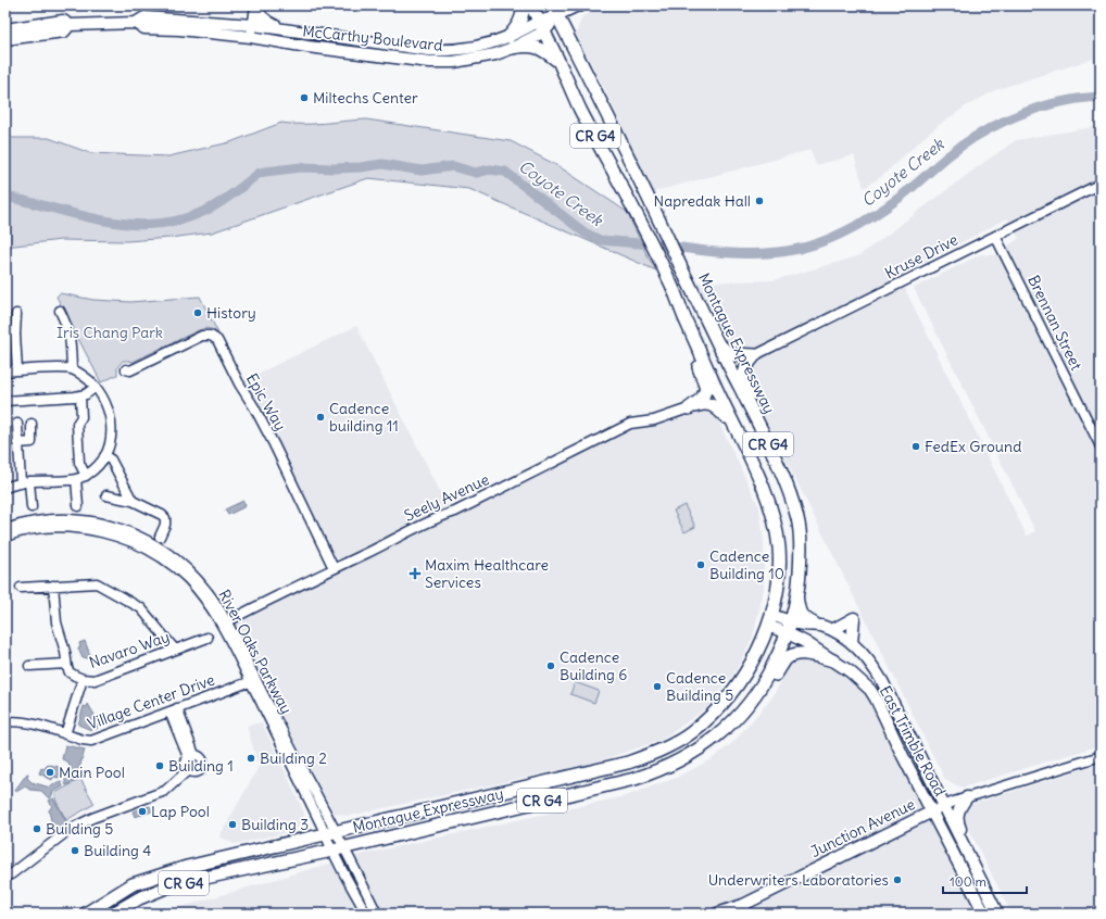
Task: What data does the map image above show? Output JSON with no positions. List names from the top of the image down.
{
  "streets": {
    "highway": ["CR G4", "Montague Expressway"],
    "main road": ["McCarthy Boulevard", "East Trimble Road", "Junction Avenue"],
    "street": [
      "Kruse Drive",
      "Brennan Street",
      "Epic Way",
      "Seely Avenue",
      "Navaro Way",
      "River Oaks Parkway",
      "Village Center Drive"
    ]
  },
  "crossings": [
    ["McCarthy Boulevard", "Montague Expressway"],
    ["Kruse Drive", "Brennan Street"],
    ["Montague Expressway", "River Oaks Parkway"],
    ["Montague Expressway", "East Trimble Road"],
    ["Epic Way", "Seely Avenue"],
    ["Seely Avenue", "River Oaks Parkway"],
    ["River Oaks Parkway", "Village Center Drive"],
    ["East Trimble Road", "Junction Avenue"]
  ],
  "water": ["Coyote Creek"],
  "parks": ["Iris Chang Park"],
  "places": {
    "other": [
      "Miltechs Center",
      "Napredak Hall",
      "History",
      "Cadence building 11",
      "FedEx Ground",
      "Cadence Building 10",
      "Cadence Building 6",
      "Cadence Building 5",
      "Building 2",
      "Building 1",
      "Main Pool",
      "Lap Pool",
      "Building 3",
      "Building 5",
      "Building 4",
      "Underwriters Laboratories"
    ],
    "health": ["Maxim Healthcare Services"]
  },
  "scale_bar": "100 m"
}
